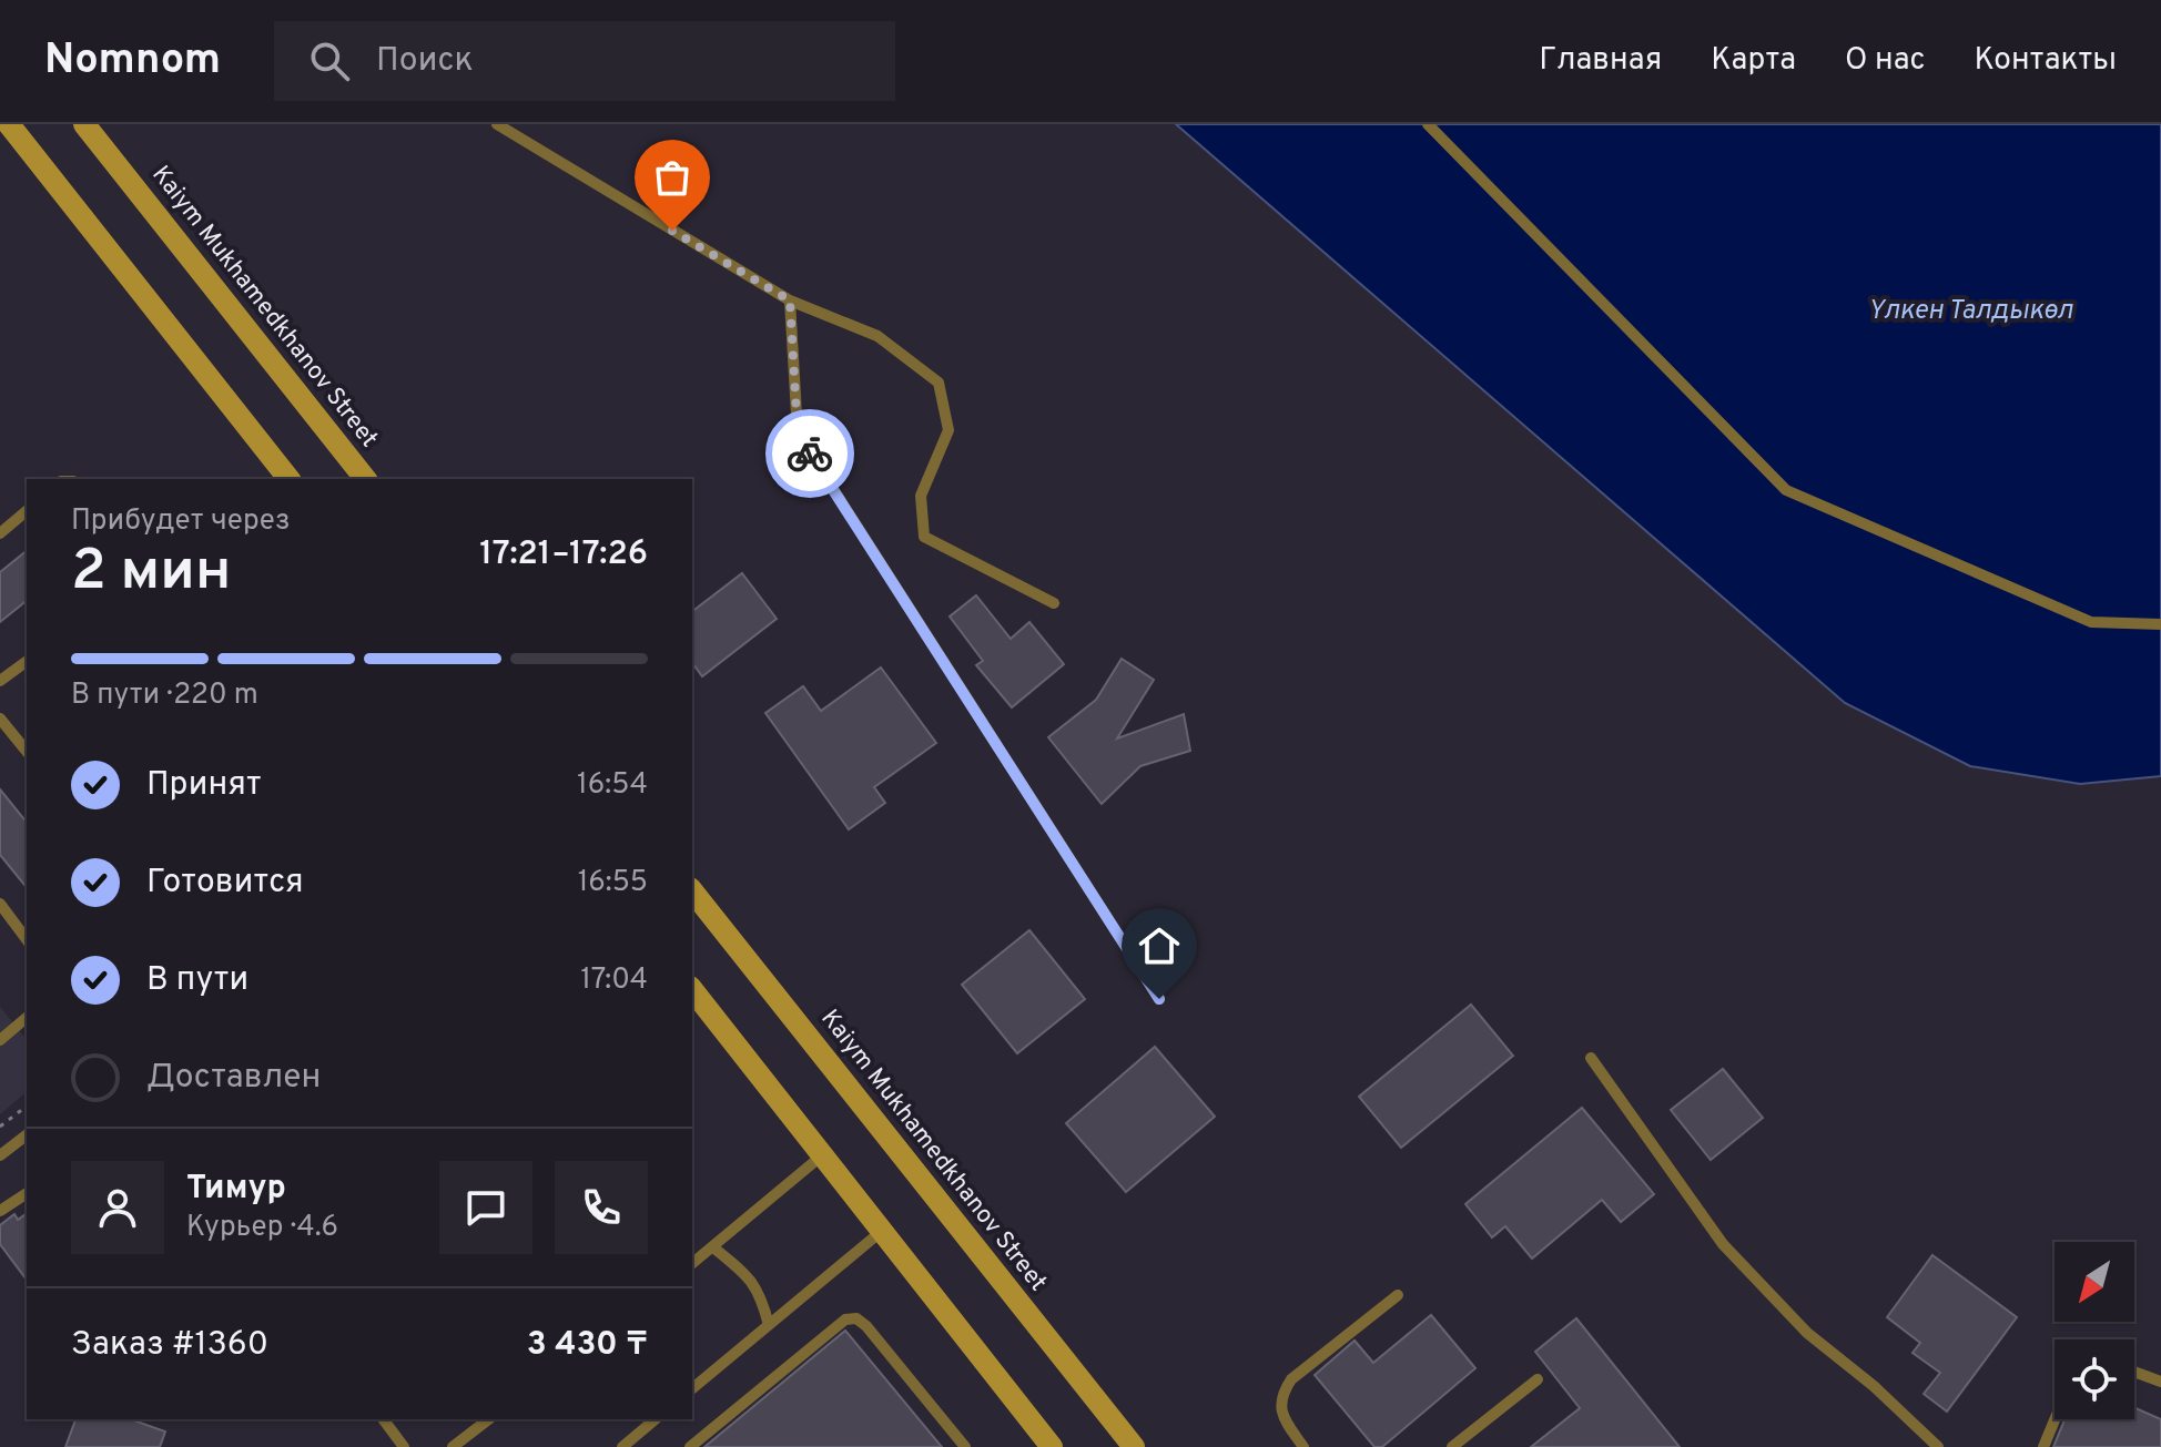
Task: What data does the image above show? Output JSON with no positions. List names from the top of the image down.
{
  "streets": {
    "main road": ["Kaiym Mukhamedkhanov Street"]
  },
  "water": ["Үлкен Талдыкөл"],
  "north": "bottom left",
  "page": {
    "header": "Nomnom",
    "search": "Поиск",
    "nav": [
      "Главная",
      "Карта",
      "О нас",
      "Контакты"
    ],
    "heading": ["2 мин", "Прибудет через", "17:21–17:26"],
    "panel": [
      "Тимур",
      "Курьер · 4.6",
      "Заказ #1360",
      "3 430 ₸"
    ],
    "bar": "В пути · 220 m",
    "list": [
      ["Принят", "16:54"],
      ["Готовится", "16:55"],
      ["В пути", "17:04"],
      "Доставлен"
    ]
  }
}
